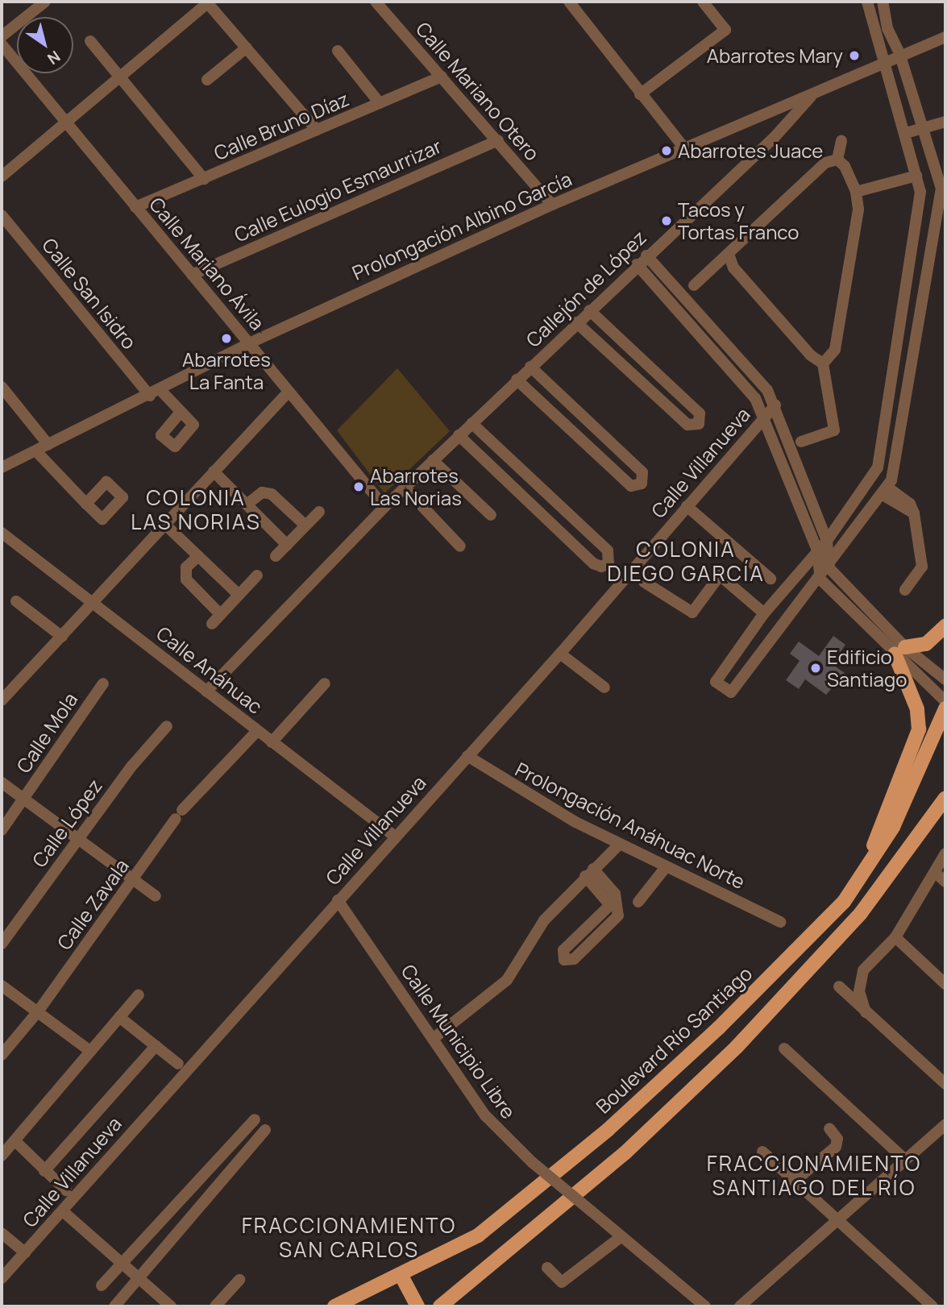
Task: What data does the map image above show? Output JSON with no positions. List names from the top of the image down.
{
  "streets": {
    "main road": ["Boulevard Río Santiago"],
    "street": [
      "Calle Mariano Otero",
      "Calle Bruno Díaz",
      "Calle Eulogio Esmaurrizar",
      "Prolongación Albino García",
      "Calle Mariano Ávila",
      "Callejón de López",
      "Calle San Isidro",
      "Calle Villanueva",
      "Calle Anáhuac",
      "Calle Mola",
      "Calle López",
      "Prolongación Anáhuac Norte",
      "Calle Zavala",
      "Calle Municipio Libre"
    ]
  },
  "crossings": [
    ["Calle Mariano Otero", "Calle Bruno Díaz"],
    ["Calle Mariano Otero", "Calle Eulogio Esmaurrizar"],
    ["Calle Mariano Otero", "Prolongación Albino García"],
    ["Calle Bruno Díaz", "Calle Mariano Ávila"],
    ["Calle Eulogio Esmaurrizar", "Calle Mariano Ávila"],
    ["Prolongación Albino García", "Calle Mariano Ávila"],
    ["Prolongación Albino García", "Callejón de López"],
    ["Prolongación Albino García", "Calle San Isidro"],
    ["Calle Mariano Ávila", "Callejón de López"],
    ["Callejón de López", "Calle Anáhuac"],
    ["Calle Villanueva", "Calle Anáhuac"],
    ["Calle Villanueva", "Prolongación Anáhuac Norte"],
    ["Calle Villanueva", "Calle Municipio Libre"],
    ["Calle Anáhuac", "Calle Zavala"]
  ],
  "districts": [
    "COLONIA LAS NORIAS",
    "COLONIA DIEGO GARCÍA",
    "FRACCIONAMIENTO SANTIAGO DEL RÍO",
    "FRACCIONAMIENTO SAN CARLOS"
  ],
  "places": [
    "Abarrotes Mary",
    "Abarrotes Juace",
    "Tacos y Tortas Franco",
    "Abarrotes La Fanta",
    "Abarrotes Las Norias",
    "Edificio Santiago"
  ],
  "north": "bottom right"
}
